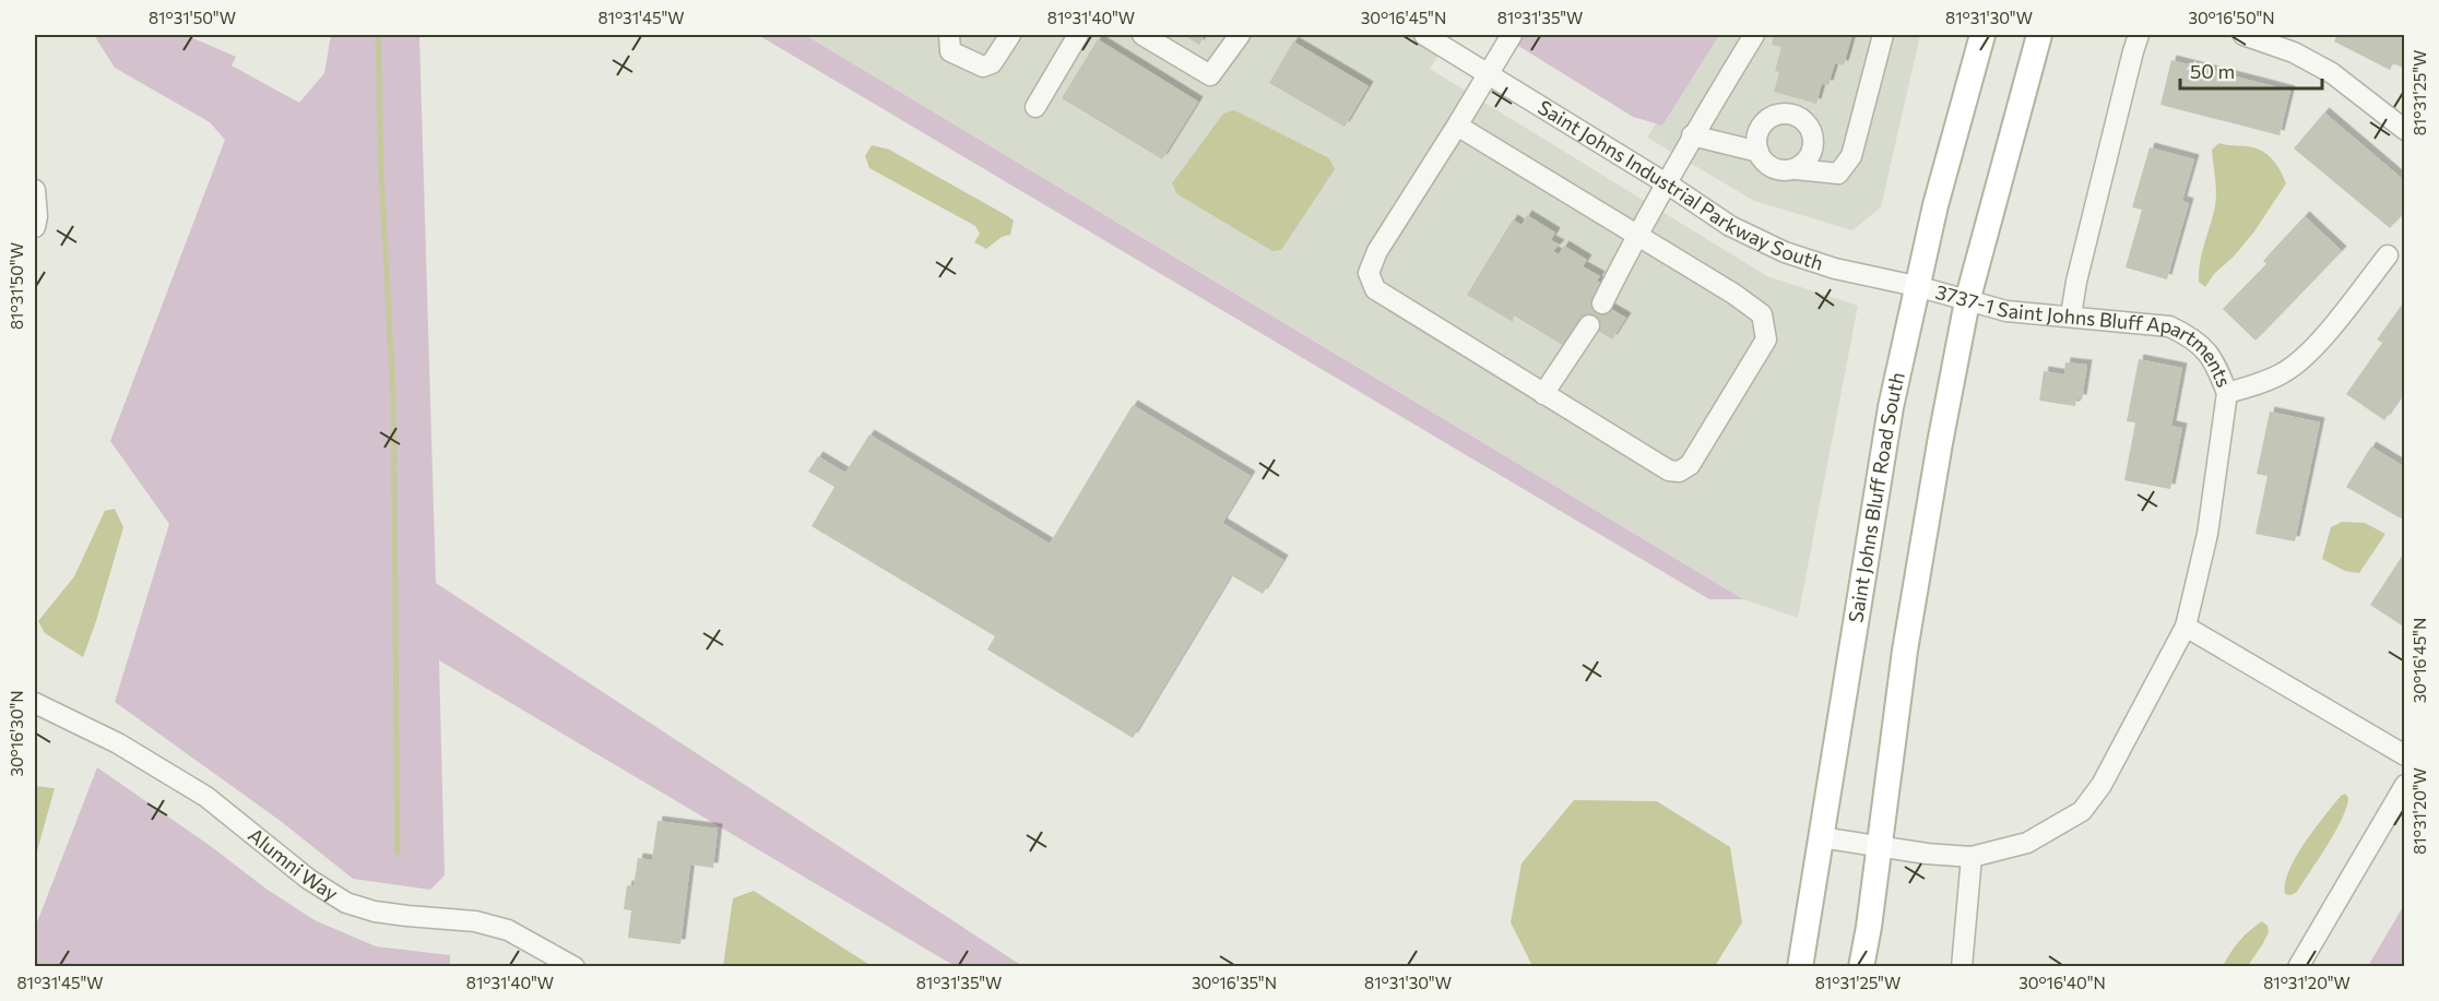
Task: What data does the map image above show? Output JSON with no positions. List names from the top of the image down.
{
  "streets": {
    "main road": ["Saint Johns Bluff Road South"],
    "street": ["Saint Johns Industrial Parkway South", "3737-1 Saint Johns Bluff Apartments", "Alumni Way"]
  },
  "crossings": [
    ["Saint Johns Industrial Parkway South", "3737-1 Saint Johns Bluff Apartments"],
    ["Saint Johns Industrial Parkway South", "Saint Johns Bluff Road South"],
    ["3737-1 Saint Johns Bluff Apartments", "Saint Johns Bluff Road South"]
  ],
  "scale_bar": "50 m",
  "coordinates": [
    "81°31'50\"W",
    "81°31'45\"W",
    "81°31'40\"W",
    "30°16'45\"N",
    "81°31'35\"W",
    "81°31'30\"W",
    "30°16'50\"N",
    "81°31'25\"W",
    "30°16'30\"N",
    "81°31'20\"W",
    "30°16'35\"N",
    "30°16'40\"N"
  ]
}
